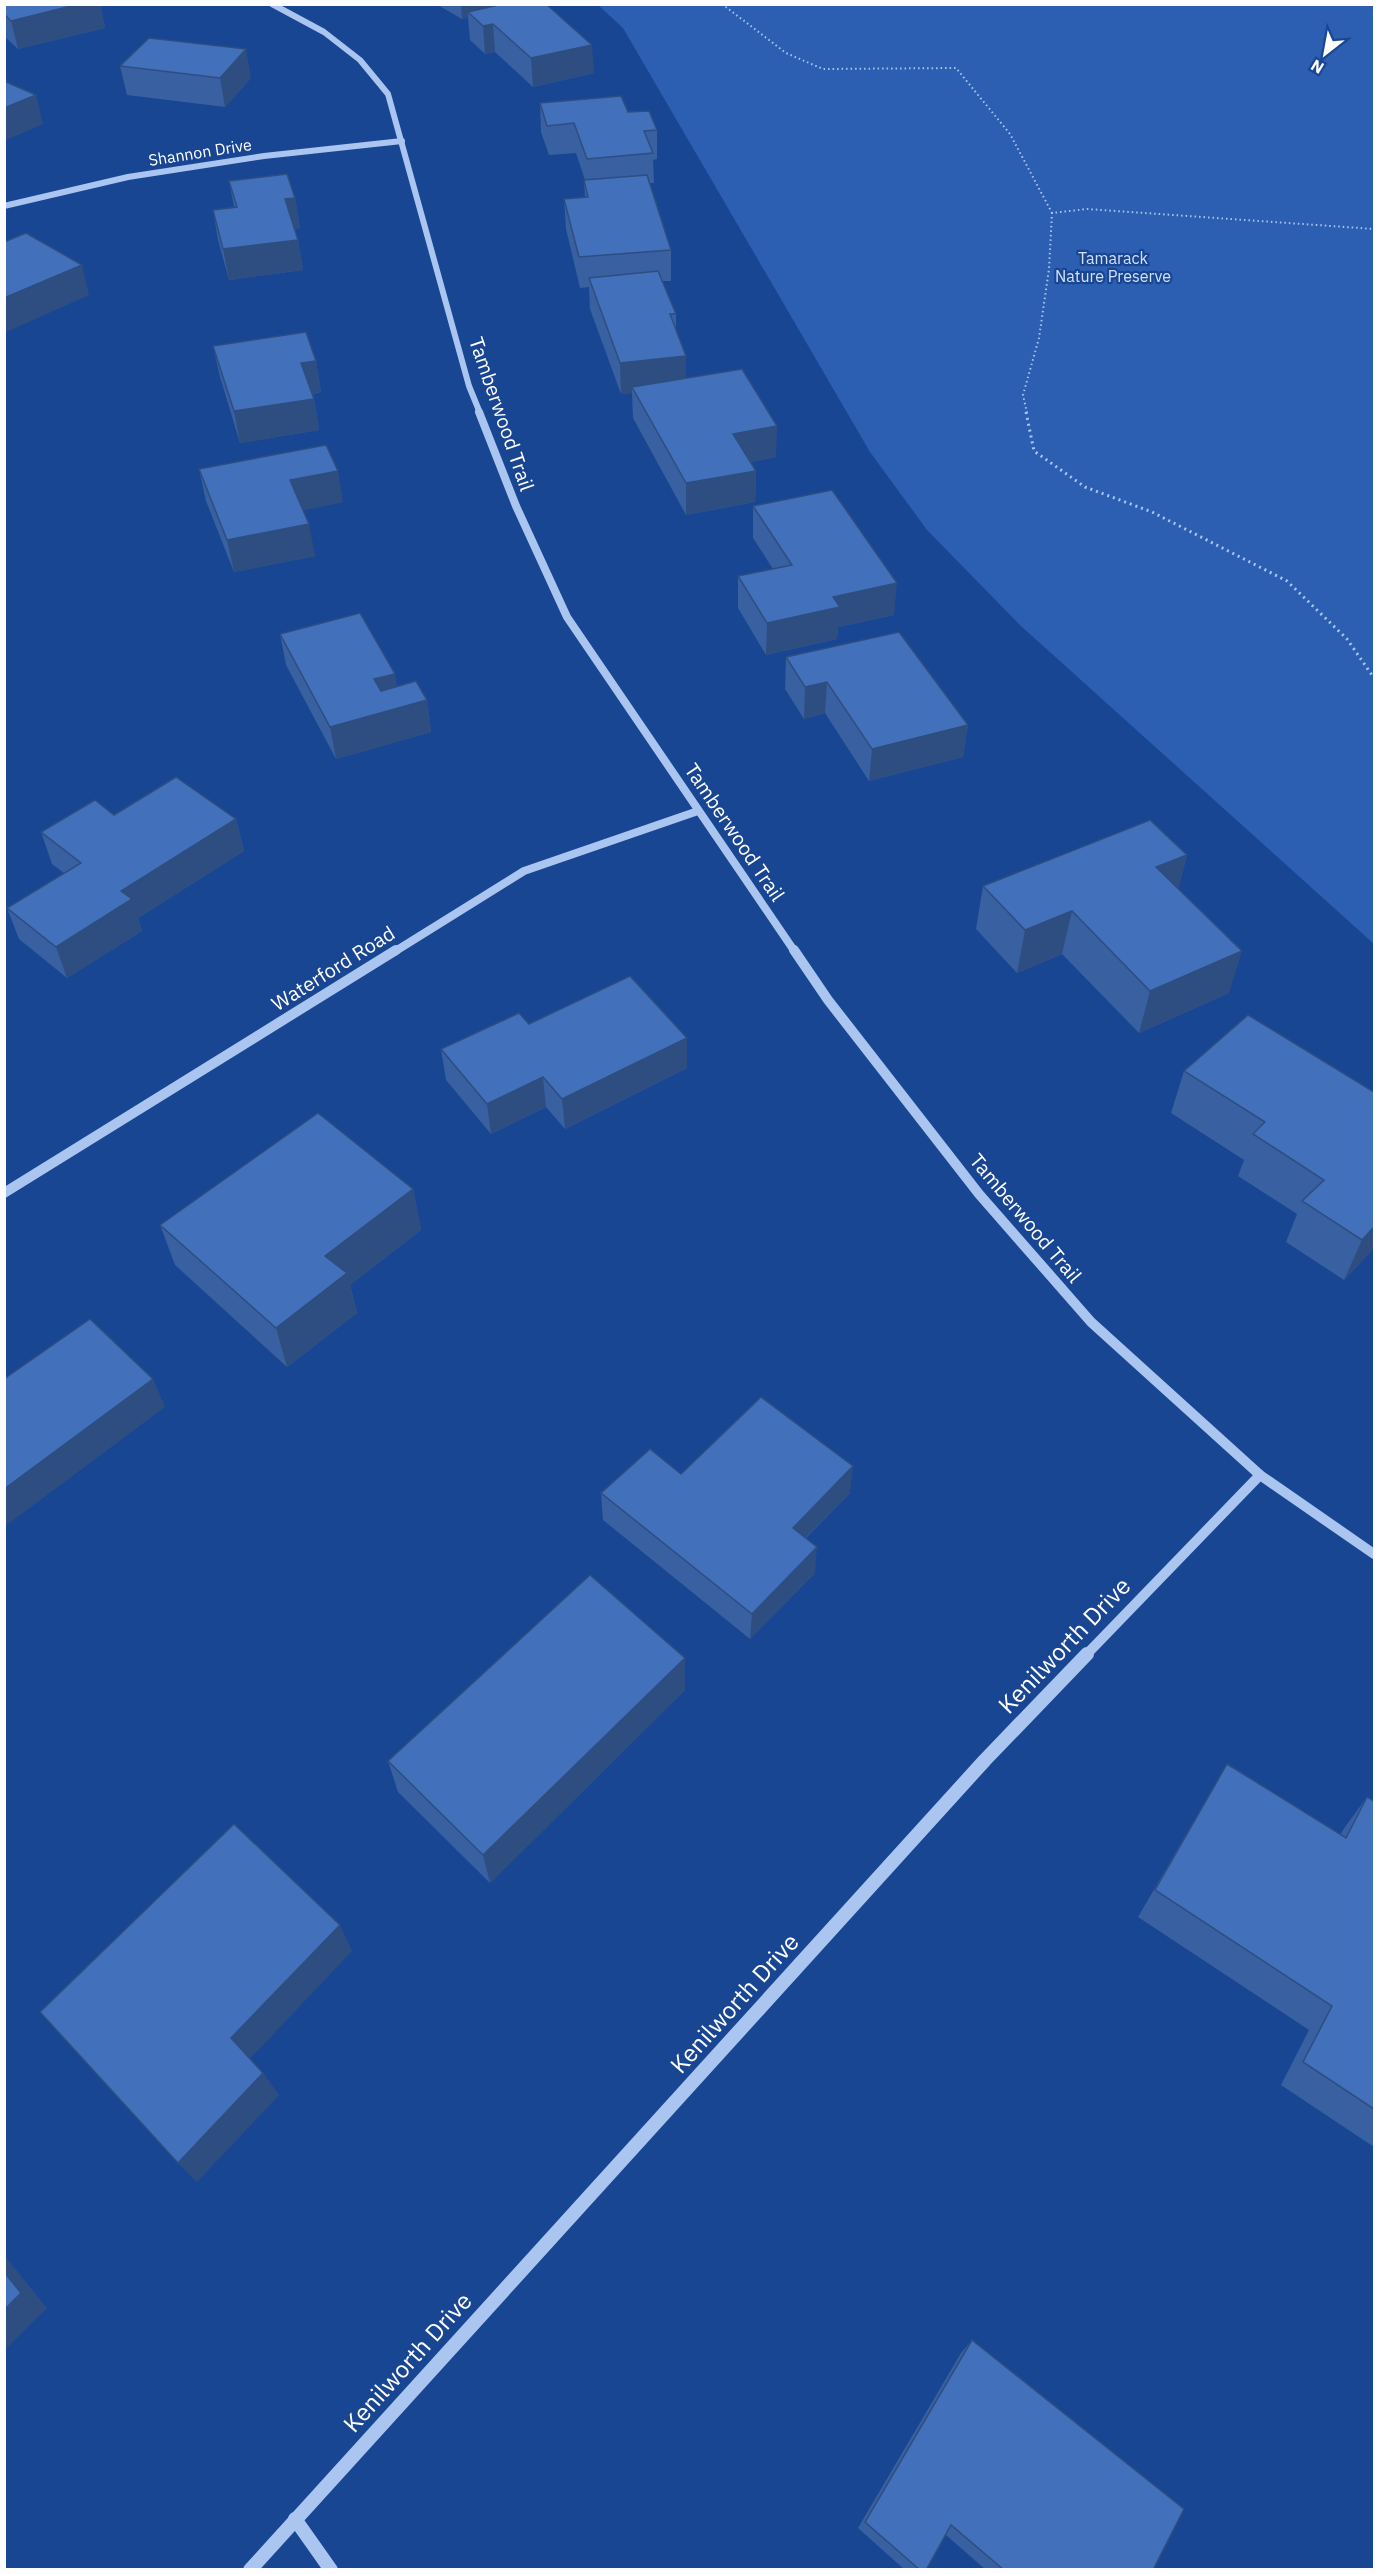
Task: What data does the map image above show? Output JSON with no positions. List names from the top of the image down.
{
  "streets": {
    "street": [
      "Shannon Drive",
      "Tamberwood Trail",
      "Waterford Road",
      "Kenilworth Drive"
    ]
  },
  "crossings": [
    ["Shannon Drive", "Tamberwood Trail"],
    ["Tamberwood Trail", "Waterford Road"],
    ["Tamberwood Trail", "Kenilworth Drive"]
  ],
  "parks": ["Tamarack Nature Preserve"],
  "north": "bottom left"
}
